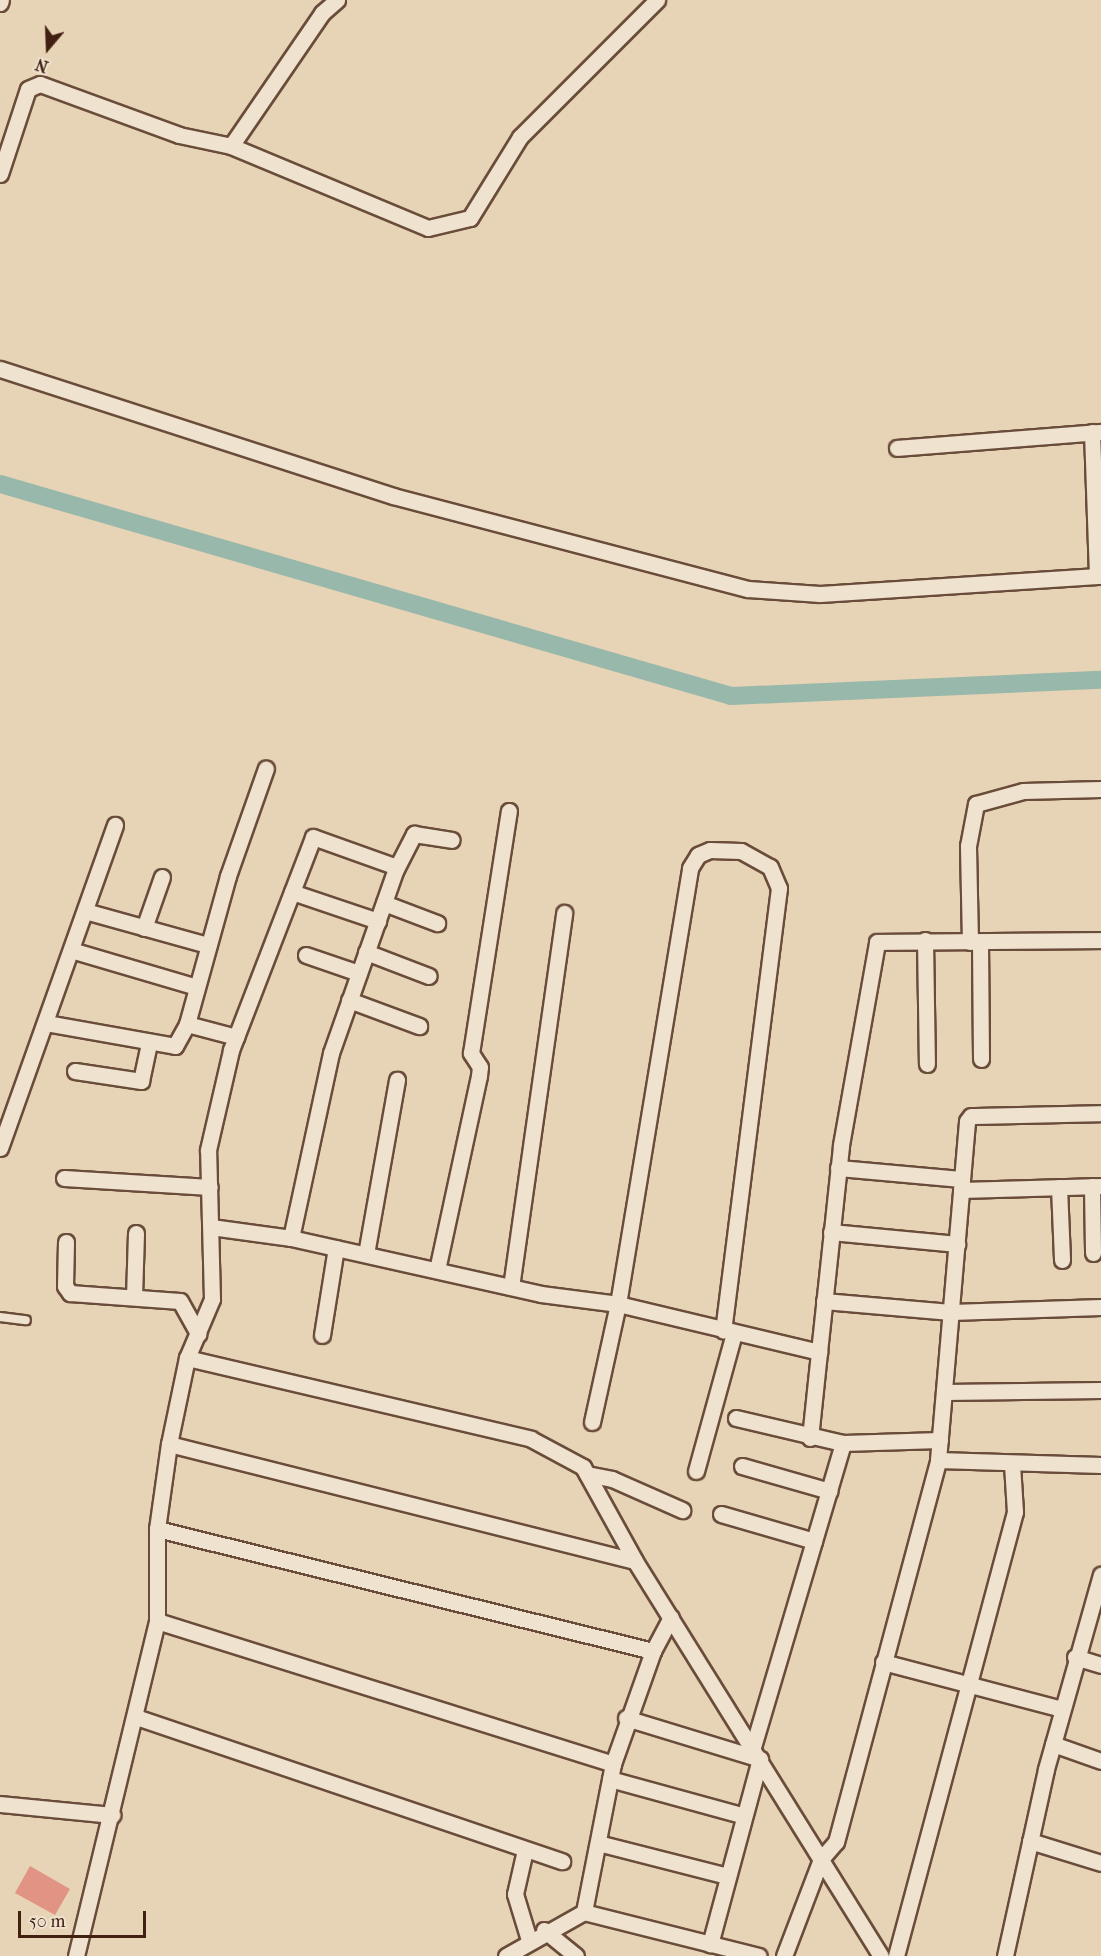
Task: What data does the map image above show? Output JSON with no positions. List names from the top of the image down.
{
  "scale_bar": "50 m",
  "north": "bottom"
}
